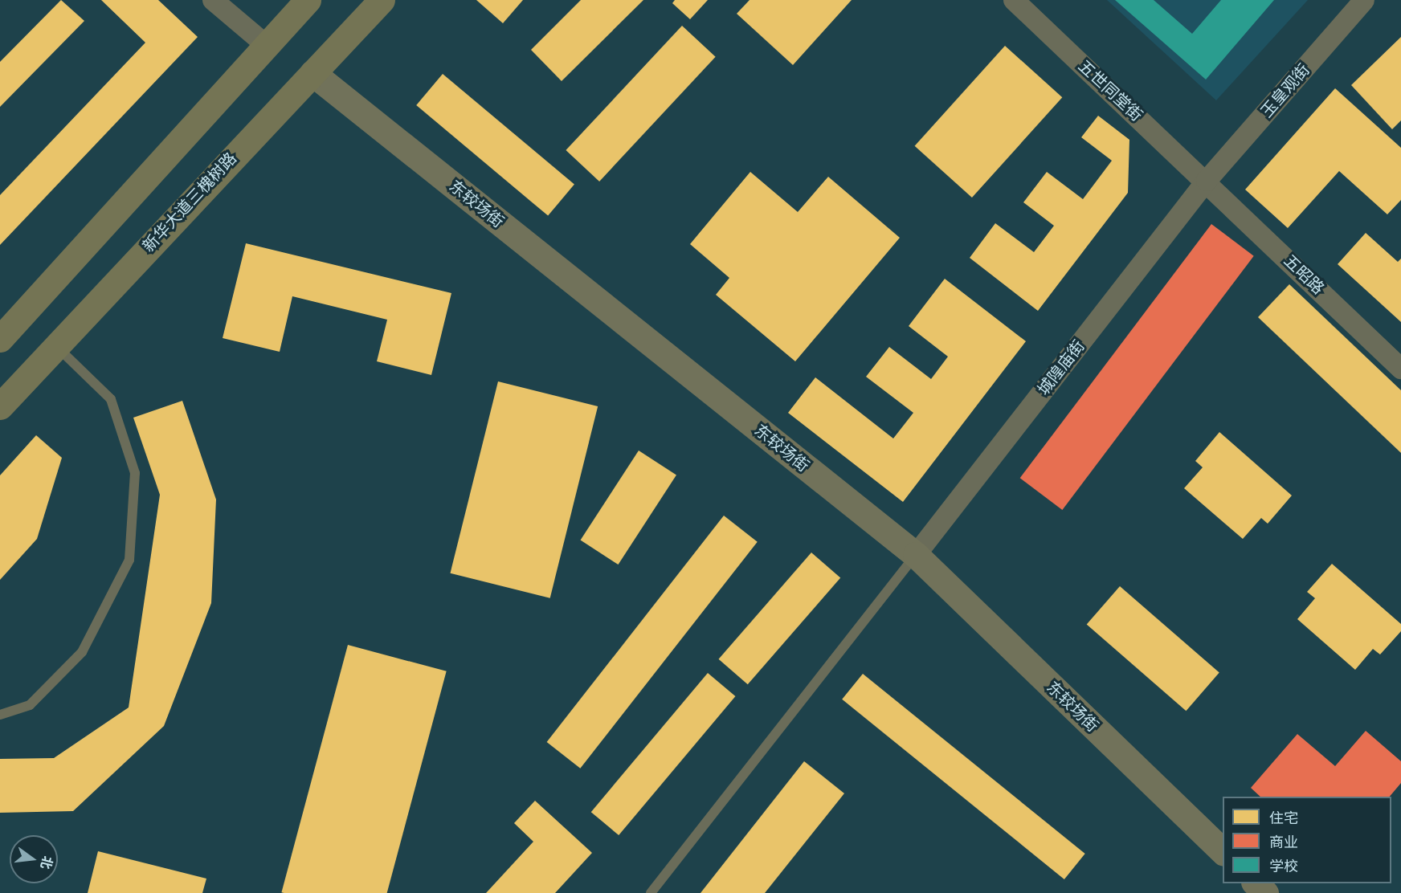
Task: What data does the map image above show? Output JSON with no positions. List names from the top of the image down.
{
  "streets": {
    "main road": ["新华大道三槐树路"],
    "street": [
      "五世同堂街",
      "玉皇观街",
      "东较场街",
      "五昭路",
      "城隍庙街"
    ]
  },
  "crossings": [
    ["五世同堂街", "玉皇观街"],
    ["五世同堂街", "五昭路"],
    ["五世同堂街", "城隍庙街"],
    ["玉皇观街", "五昭路"],
    ["玉皇观街", "城隍庙街"],
    ["新华大道三槐树路", "东较场街"],
    ["东较场街", "城隍庙街"],
    ["五昭路", "城隍庙街"]
  ],
  "legend": ["住宅", "商业", "学校"],
  "north": "right"
}
